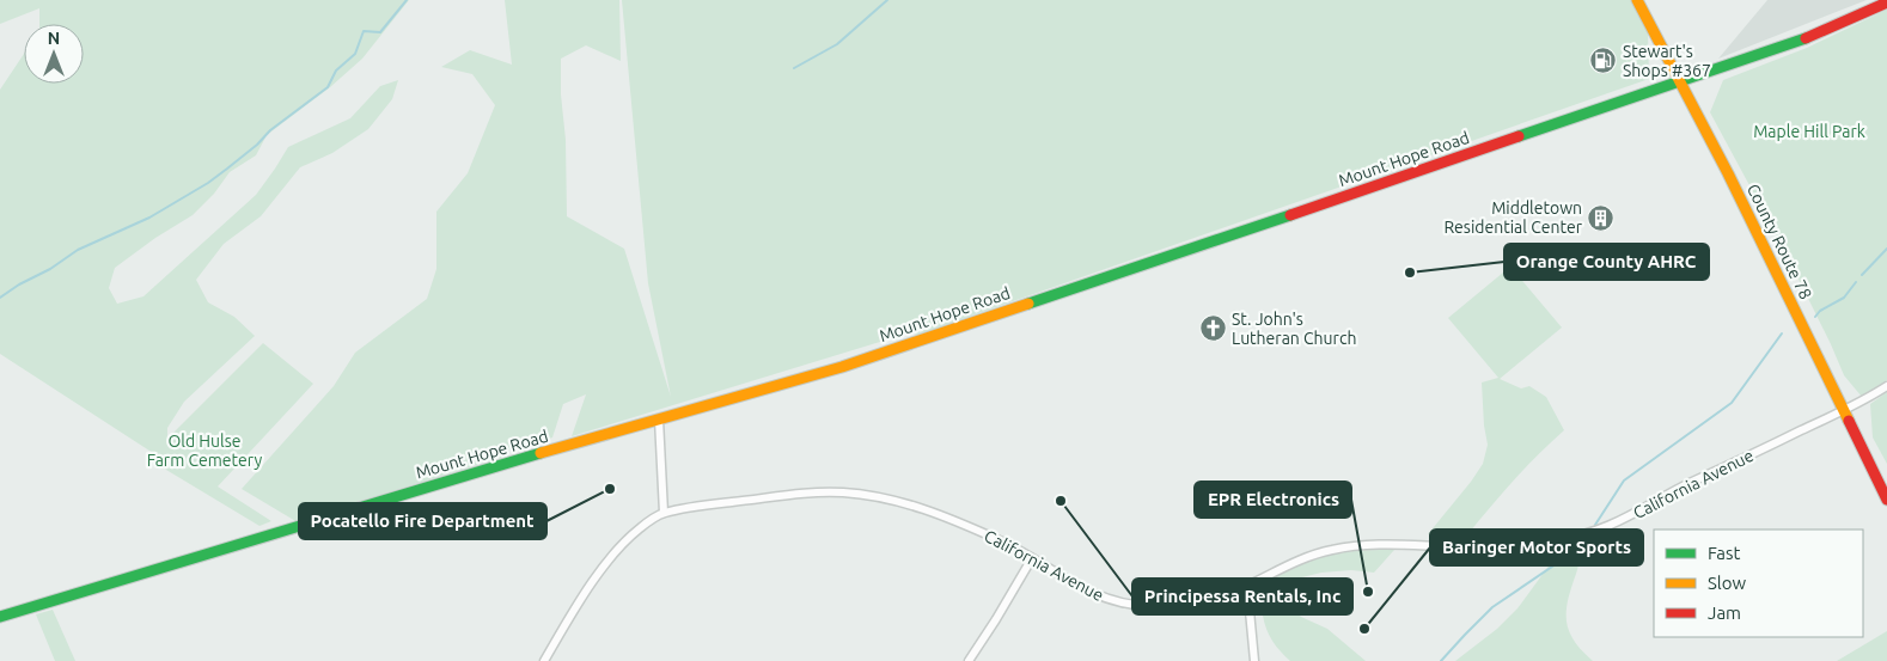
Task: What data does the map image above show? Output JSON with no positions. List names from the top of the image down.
{
  "streets": {
    "street": ["Mount Hope Road", "County Route 78", "California Avenue"]
  },
  "crossings": [
    ["Mount Hope Road", "County Route 78"],
    ["County Route 78", "California Avenue"]
  ],
  "parks": ["Maple Hill Park", "Old Hulse Farm Cemetery"],
  "places": {
    "fuel station": ["Stewart's Shops #367"],
    "building": ["Middletown Residential Center"],
    "other": [
      "Orange County AHRC",
      "Pocatello Fire Department",
      "Principessa Rentals, Inc",
      "EPR Electronics",
      "Baringer Motor Sports"
    ],
    "church": ["St. John's Lutheran Church"]
  },
  "legend": ["Fast", "Slow", "Jam"],
  "north": "top"
}
